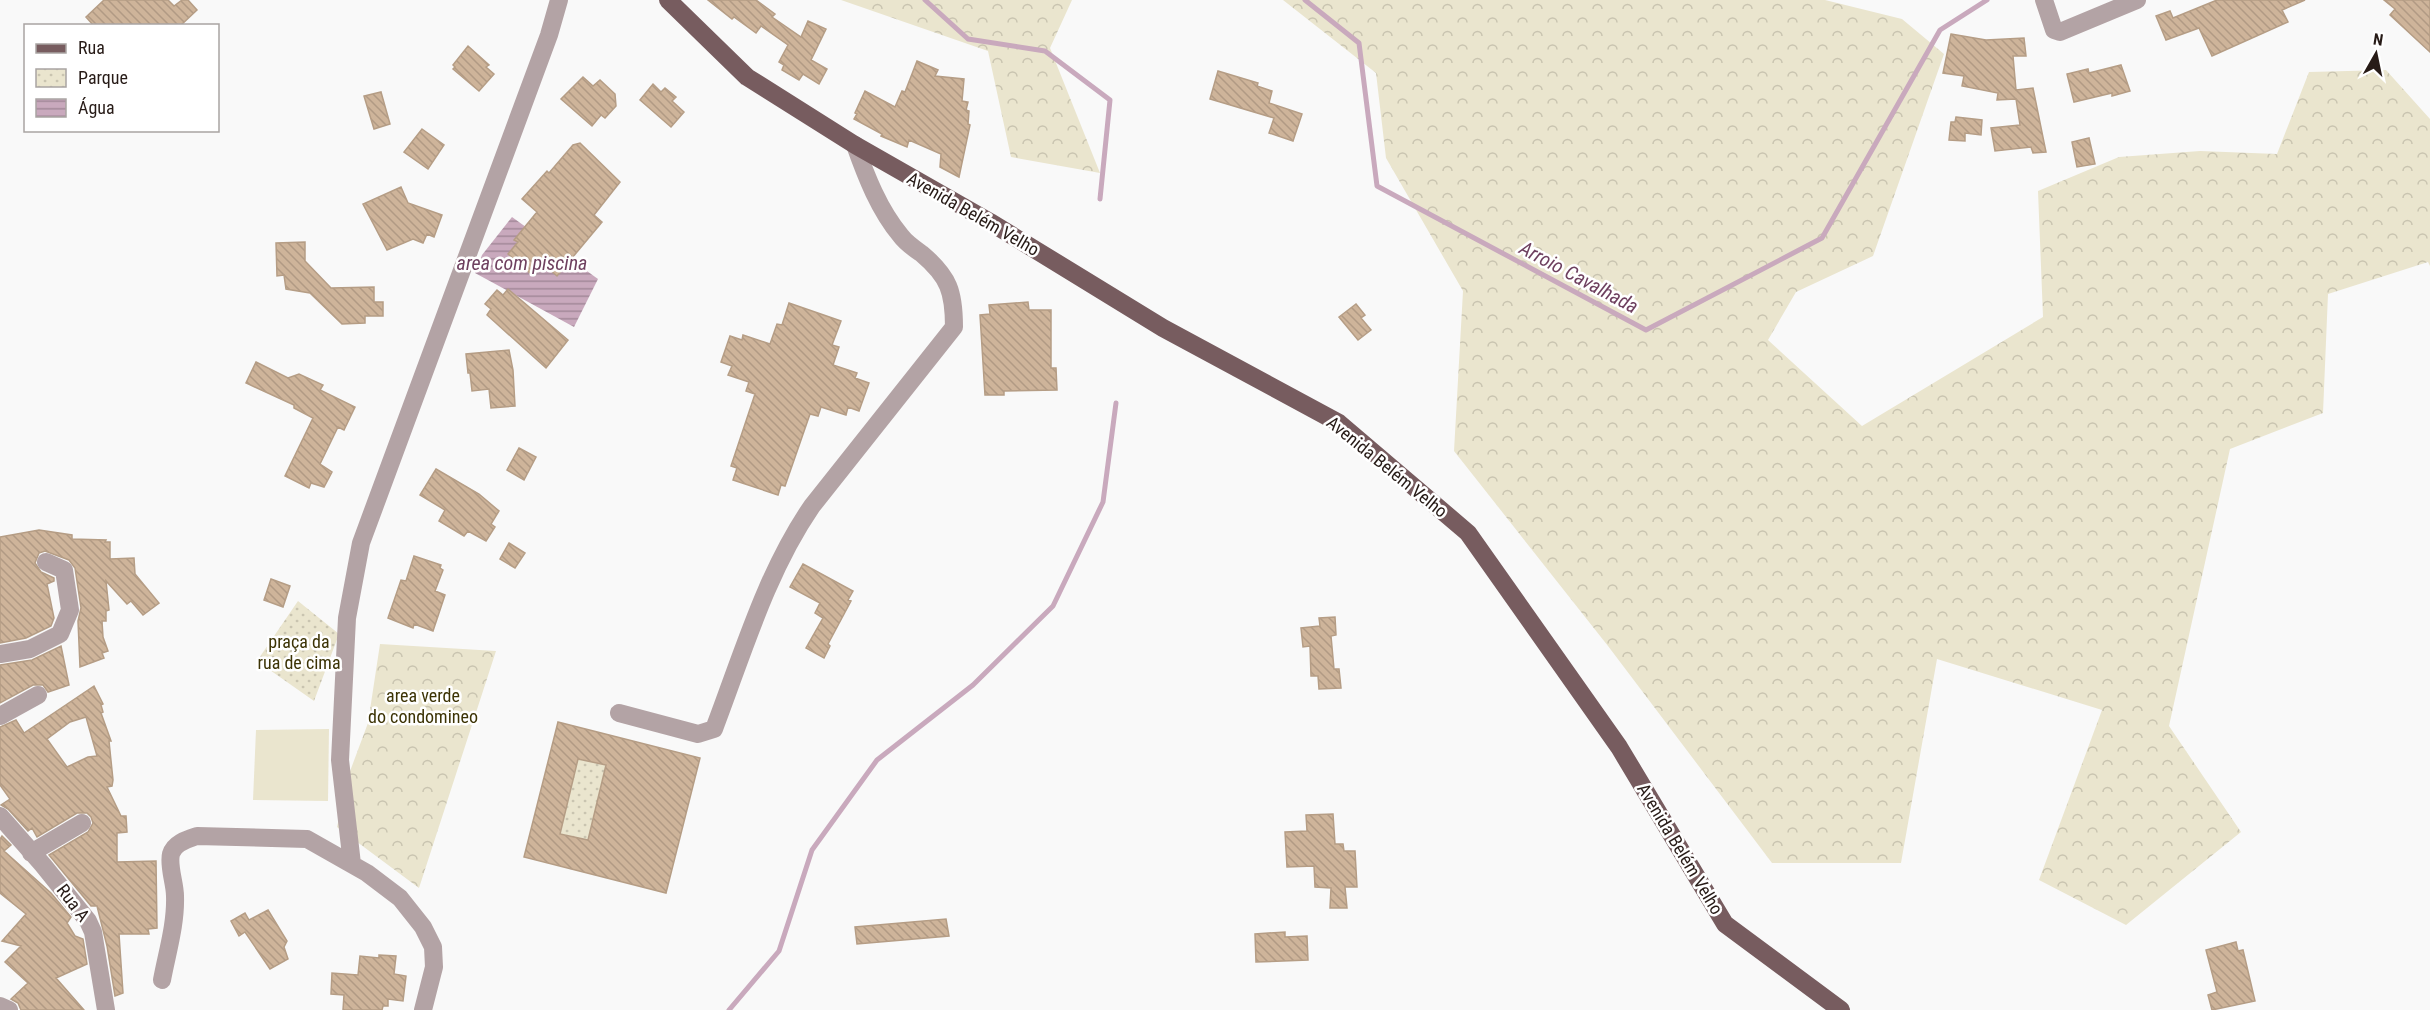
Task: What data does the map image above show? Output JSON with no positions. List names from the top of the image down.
{
  "streets": {
    "main road": ["Avenida Belém Velho"],
    "street": ["Rua A"]
  },
  "water": ["area com piscina", "Arroio Cavalhada"],
  "parks": ["praça da rua de cima", "area verde do condomineo"],
  "legend": ["Rua", "Parque", "Água"],
  "north": "top"
}
